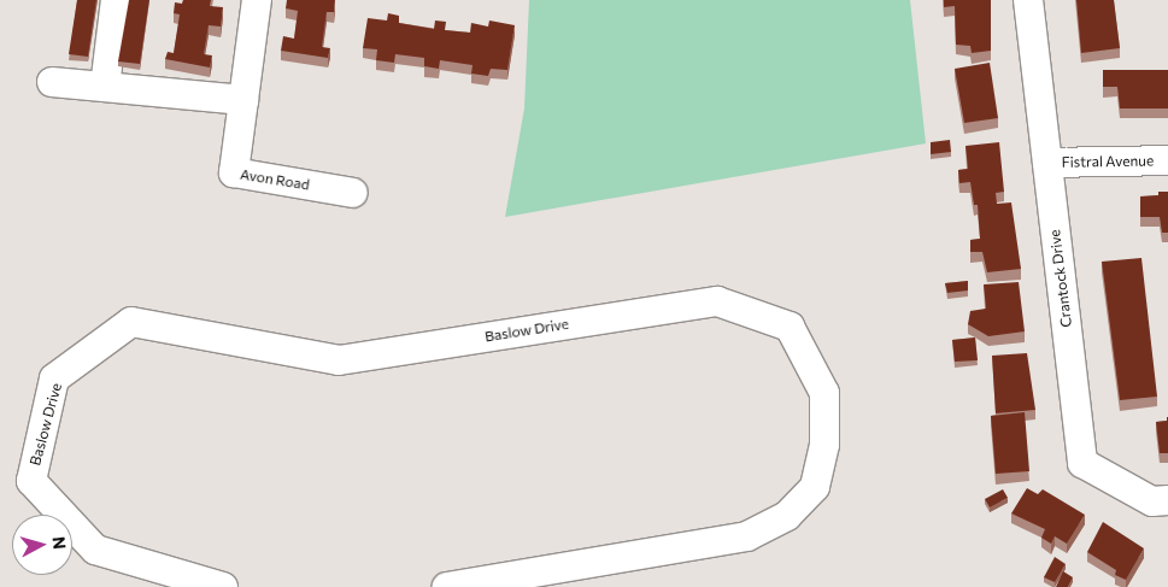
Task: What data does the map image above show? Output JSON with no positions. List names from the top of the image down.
{
  "streets": {
    "street": [
      "Fistral Avenue",
      "Avon Road",
      "Crantock Drive",
      "Baslow Drive"
    ]
  },
  "crossings": [
    ["Fistral Avenue", "Crantock Drive"]
  ],
  "north": "right"
}
